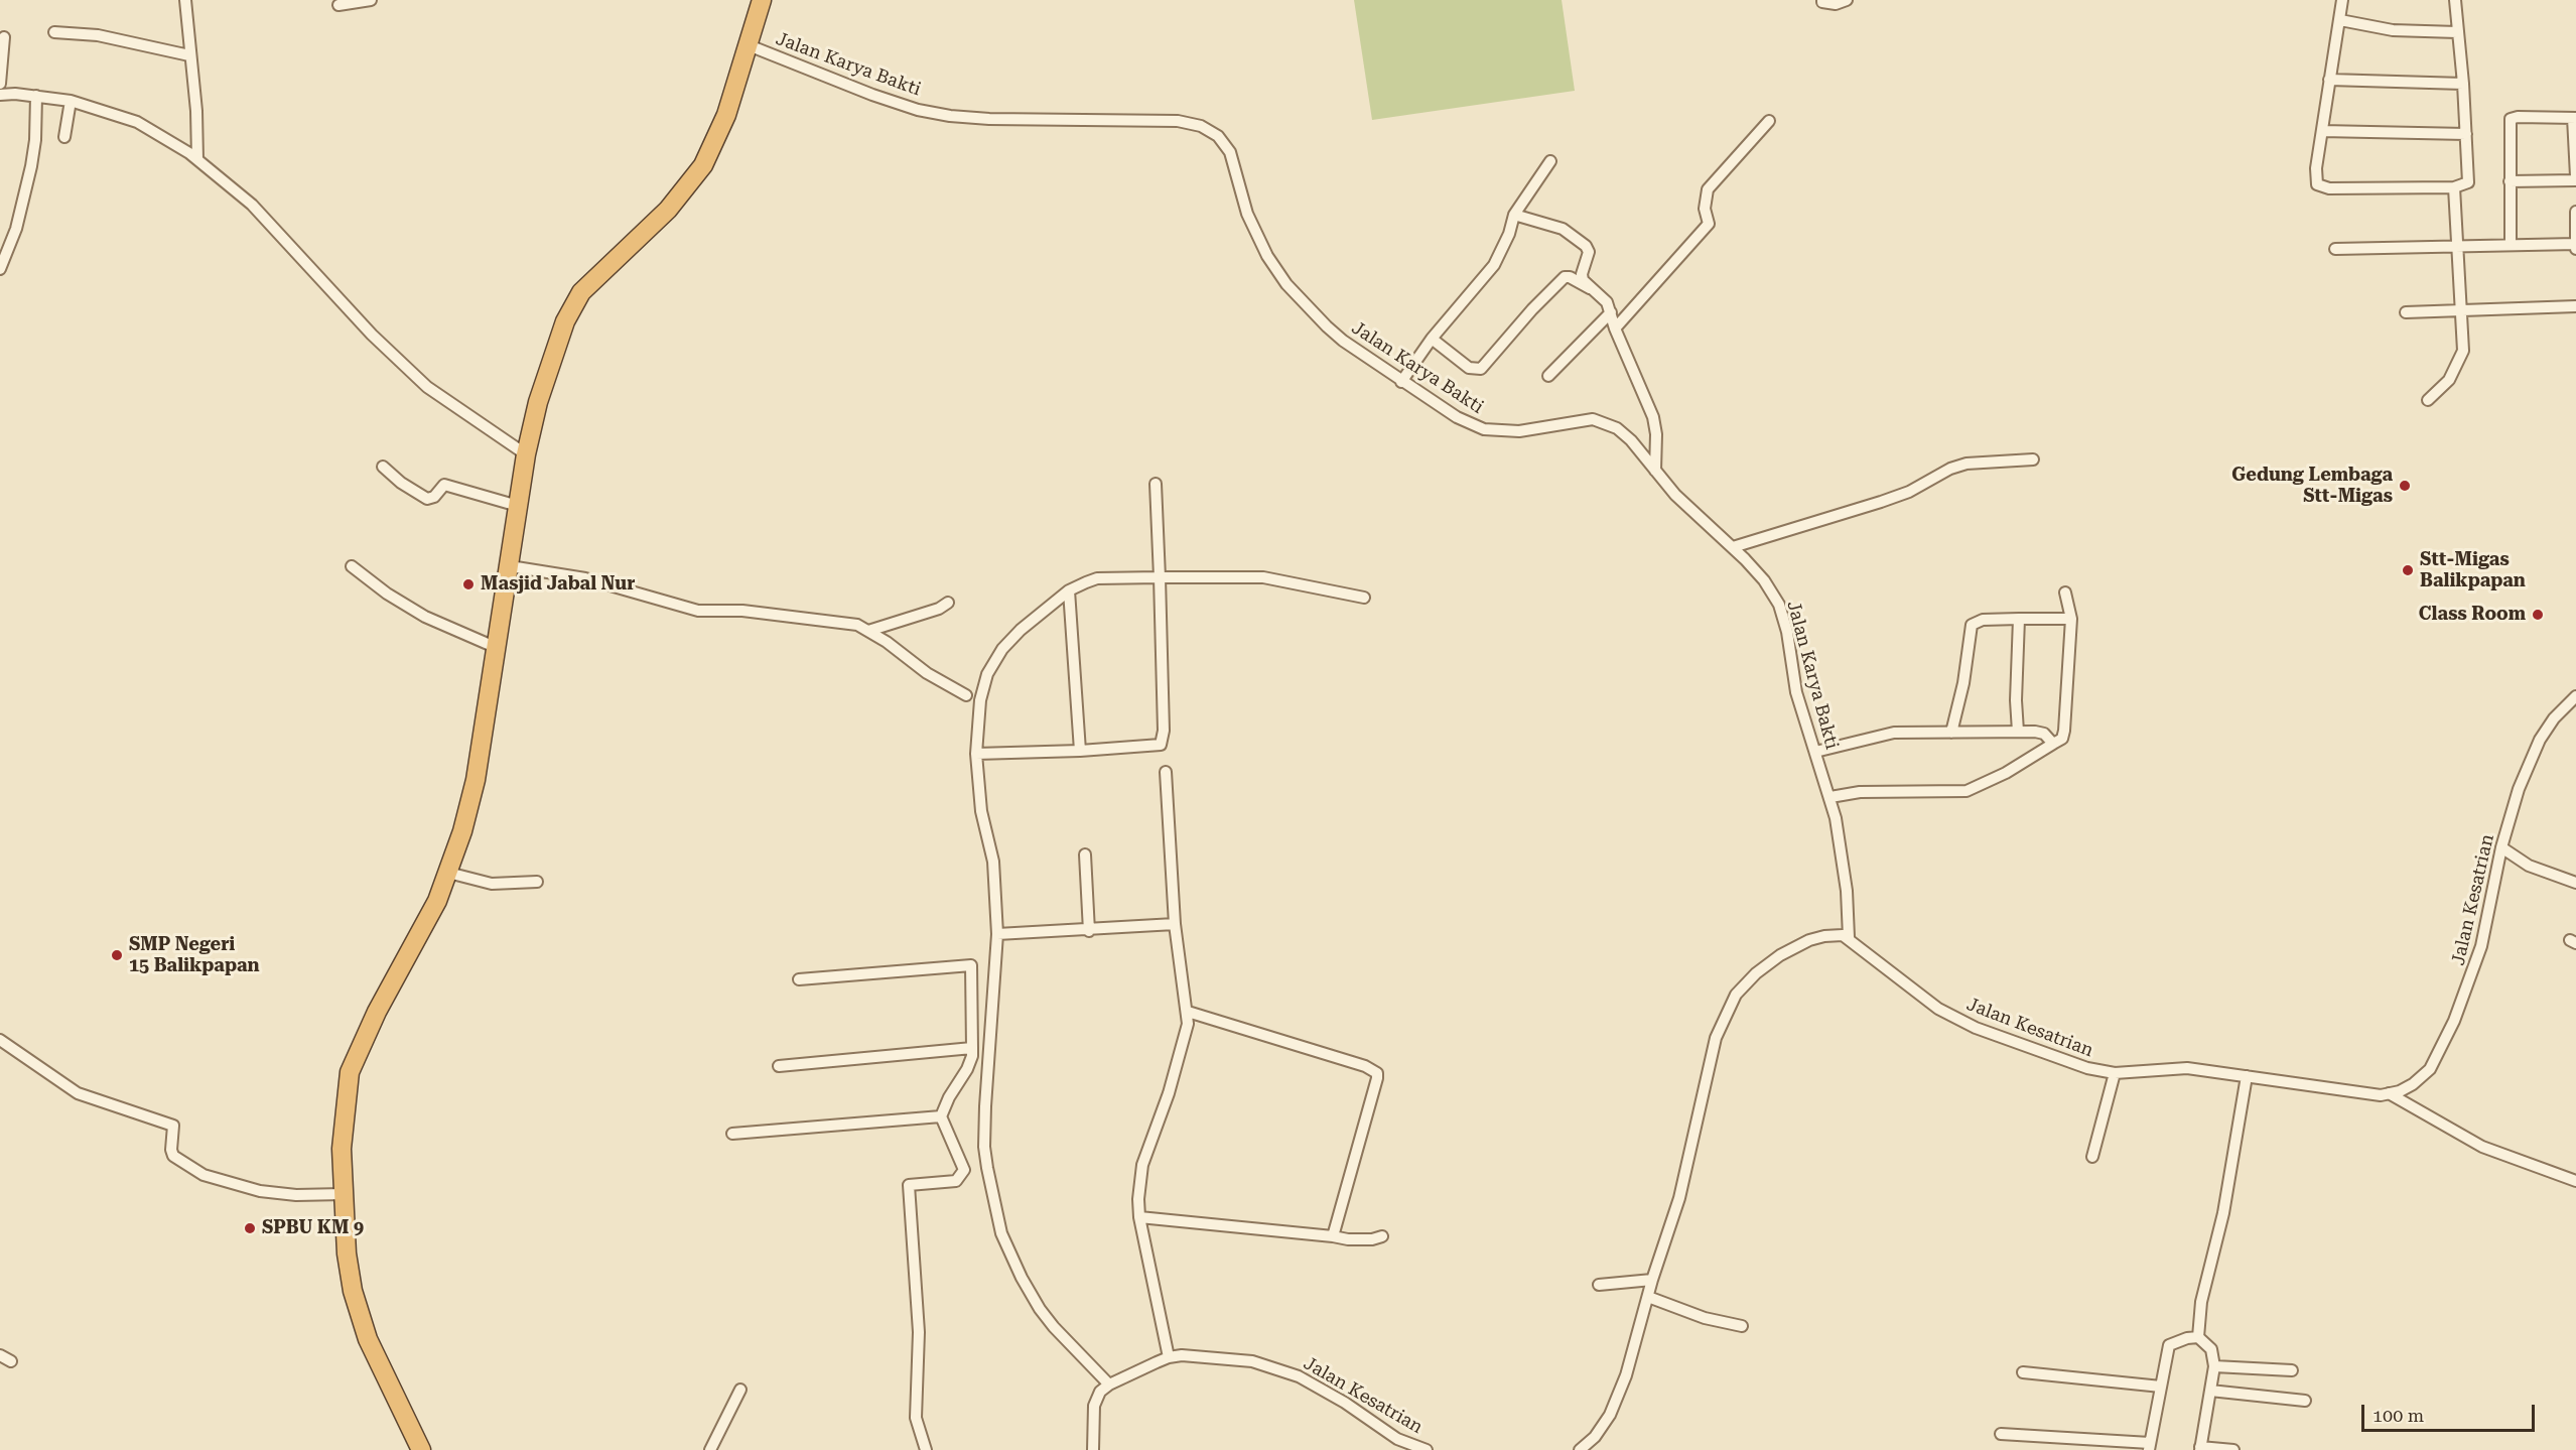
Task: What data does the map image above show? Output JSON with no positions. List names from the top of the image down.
{
  "streets": {
    "street": ["Jalan Karya Bakti", "Jalan Kesatrian"]
  },
  "crossings": [
    ["Jalan Karya Bakti", "Jalan Kesatrian"]
  ],
  "places": [
    "Gedung Lembaga Stt-Migas",
    "Stt-Migas Balikpapan",
    "Masjid Jabal Nur",
    "Class Room",
    "SMP Negeri 15 Balikpapan",
    "SPBU KM 9"
  ],
  "scale_bar": "100 m"
}
